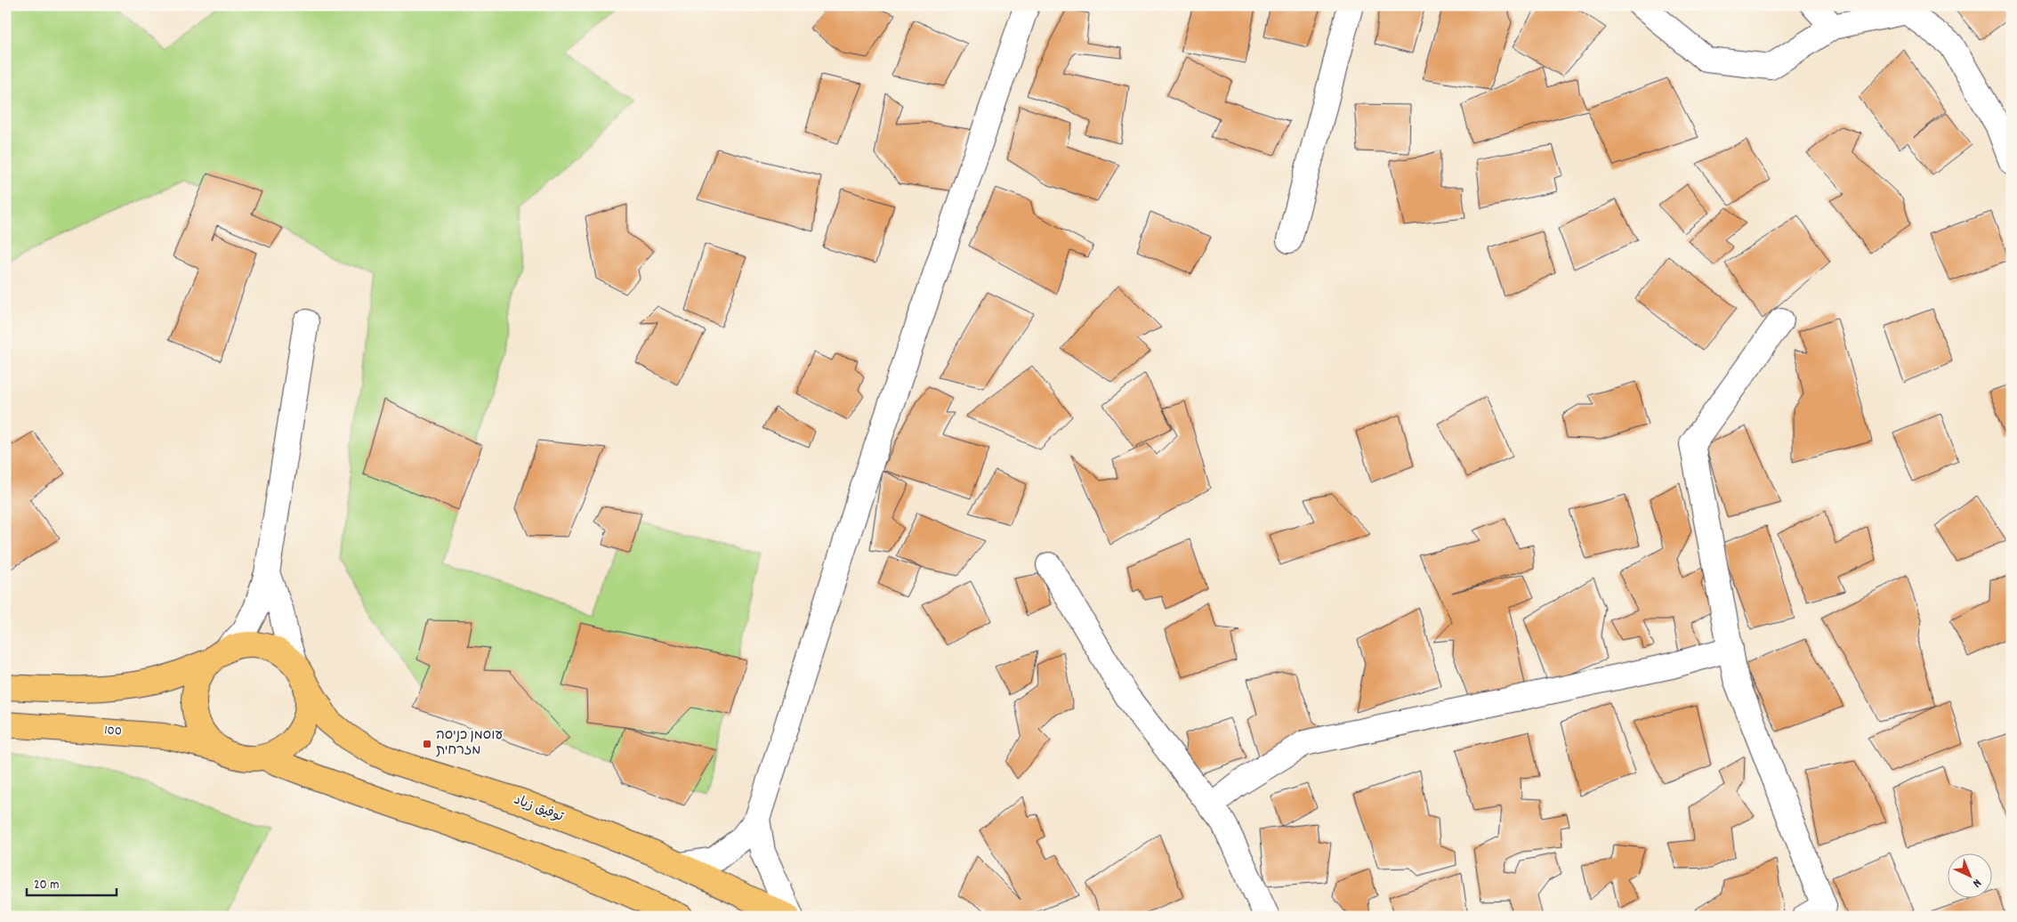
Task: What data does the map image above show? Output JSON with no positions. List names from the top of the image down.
{
  "streets": {
    "main road": ["100", "توفيق زياد"]
  },
  "crossings": [
    ["100", "توفيق زياد"]
  ],
  "places": {
    "transit": ["עוסמן כניסה מזרחית"]
  },
  "scale_bar": "20 m",
  "north": "bottom right"
}
